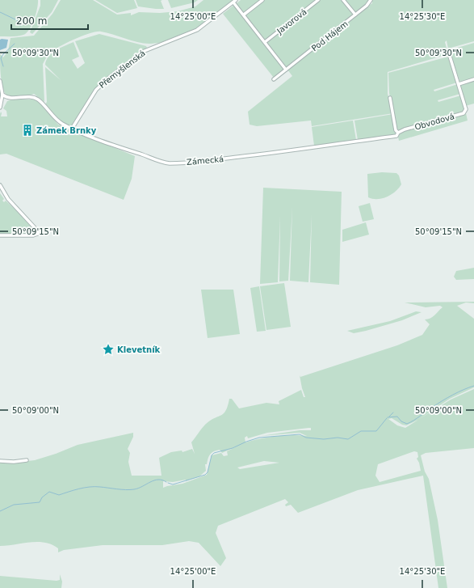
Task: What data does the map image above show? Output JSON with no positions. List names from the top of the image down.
{
  "streets": {
    "street": [
      "Javorová",
      "Pod Hájem",
      "Přemyšlenská",
      "Obvodová",
      "Zámecká"
    ]
  },
  "crossings": [
    ["Přemyšlenská", "Zámecká"],
    ["Obvodová", "Zámecká"]
  ],
  "places": {
    "building": ["Zámek Brnky"],
    "place": ["Klevetník"]
  },
  "scale_bar": "200 m",
  "coordinates": [
    "14°25'00\"E",
    "14°25'30\"E",
    "50°09'30\"N",
    "50°09'15\"N",
    "50°09'00\"N"
  ]
}
